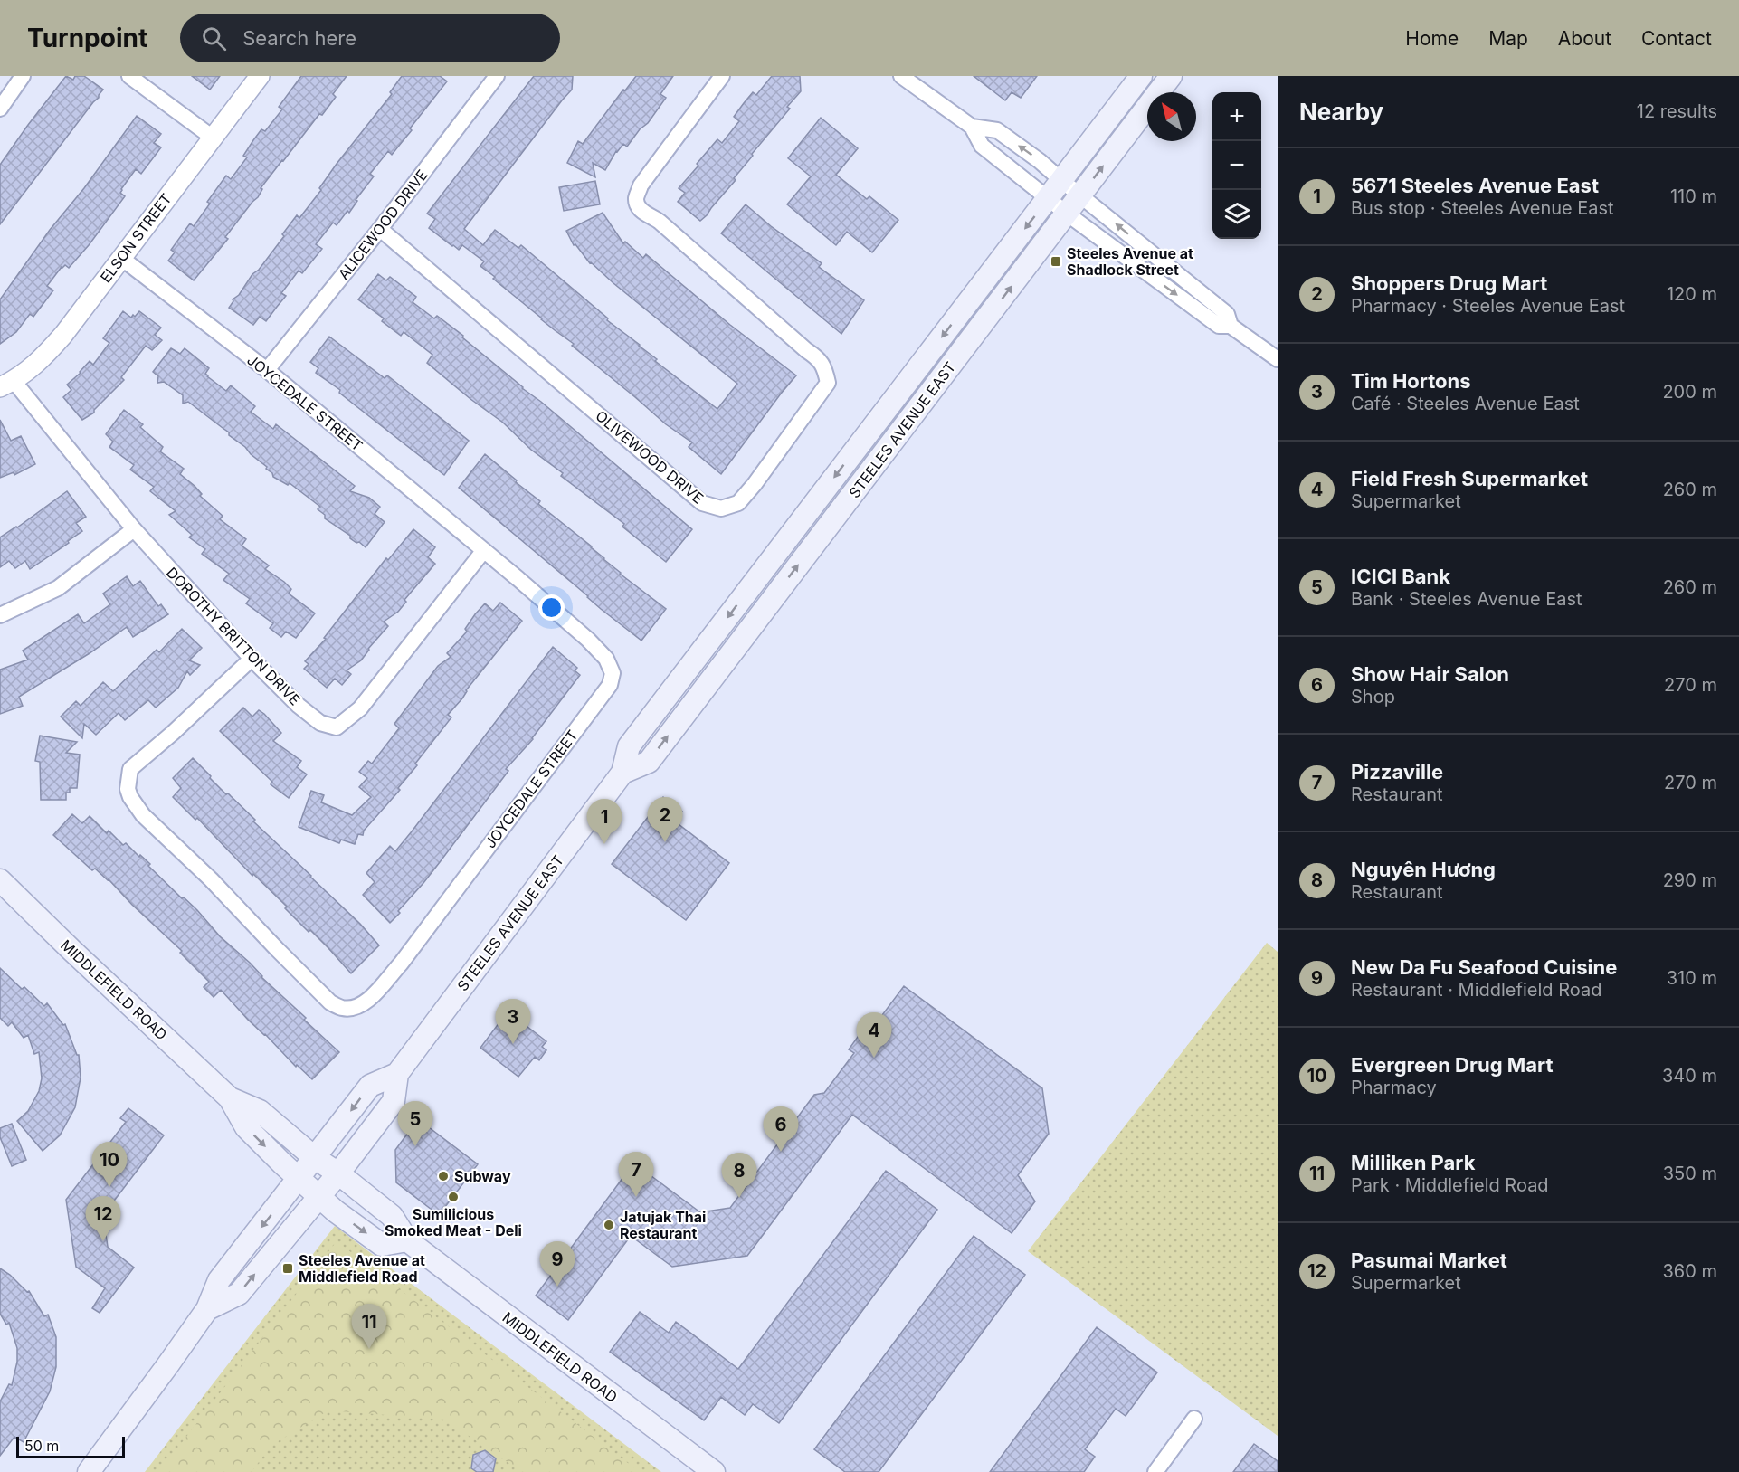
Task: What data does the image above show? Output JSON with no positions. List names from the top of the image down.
{
  "streets": {
    "main road": ["STEELES AVENUE EAST", "MIDDLEFIELD ROAD"],
    "street": [
      "ALICEWOOD DRIVE",
      "ELSON STREET",
      "JOYCEDALE STREET",
      "OLIVEWOOD DRIVE",
      "DOROTHY BRITTON DRIVE"
    ]
  },
  "crossings": [
    ["ALICEWOOD DRIVE", "JOYCEDALE STREET"],
    ["ALICEWOOD DRIVE", "OLIVEWOOD DRIVE"],
    ["ELSON STREET", "JOYCEDALE STREET"],
    ["ELSON STREET", "DOROTHY BRITTON DRIVE"],
    ["JOYCEDALE STREET", "DOROTHY BRITTON DRIVE"],
    ["STEELES AVENUE EAST", "MIDDLEFIELD ROAD"]
  ],
  "places": {
    "transit": ["Steeles Avenue at Shadlock Street", "Steeles Avenue at Middlefield Road"],
    "other": ["Subway", "Sumilicious Smoked Meat - Deli", "Jatujak Thai Restaurant"]
  },
  "scale_bar": "50 m",
  "north": "top left",
  "page": {
    "header": "Turnpoint",
    "search": "Search here",
    "nav": [
      "Home",
      "Map",
      "About",
      "Contact"
    ],
    "heading": ["Nearby", "12 results"],
    "map_buttons": ["+", "−"],
    "list": [
      {
        "mark": "1",
        "name": "5671 Steeles Avenue East",
        "note": "Bus stop · Steeles Avenue East",
        "value": "110 m"
      },
      {
        "mark": "2",
        "name": "Shoppers Drug Mart",
        "note": "Pharmacy · Steeles Avenue East",
        "value": "120 m"
      },
      {
        "mark": "3",
        "name": "Tim Hortons",
        "note": "Café · Steeles Avenue East",
        "value": "200 m"
      },
      {
        "mark": "4",
        "name": "Field Fresh Supermarket",
        "note": "Supermarket",
        "value": "260 m"
      },
      {
        "mark": "5",
        "name": "ICICI Bank",
        "note": "Bank · Steeles Avenue East",
        "value": "260 m"
      },
      {
        "mark": "6",
        "name": "Show Hair Salon",
        "note": "Shop",
        "value": "270 m"
      },
      {
        "mark": "7",
        "name": "Pizzaville",
        "note": "Restaurant",
        "value": "270 m"
      },
      {
        "mark": "8",
        "name": "Nguyên Hương",
        "note": "Restaurant",
        "value": "290 m"
      },
      {
        "mark": "9",
        "name": "New Da Fu Seafood Cuisine",
        "note": "Restaurant · Middlefield Road",
        "value": "310 m"
      },
      {
        "mark": "10",
        "name": "Evergreen Drug Mart",
        "note": "Pharmacy",
        "value": "340 m"
      },
      {
        "mark": "11",
        "name": "Milliken Park",
        "note": "Park · Middlefield Road",
        "value": "350 m"
      },
      {
        "mark": "12",
        "name": "Pasumai Market",
        "note": "Supermarket",
        "value": "360 m"
      }
    ],
    "pins": [
      "2",
      "1",
      "3",
      "4",
      "5",
      "6",
      "10",
      "7",
      "8",
      "12",
      "9",
      "11"
    ],
    "scale": "50 m"
  }
}
